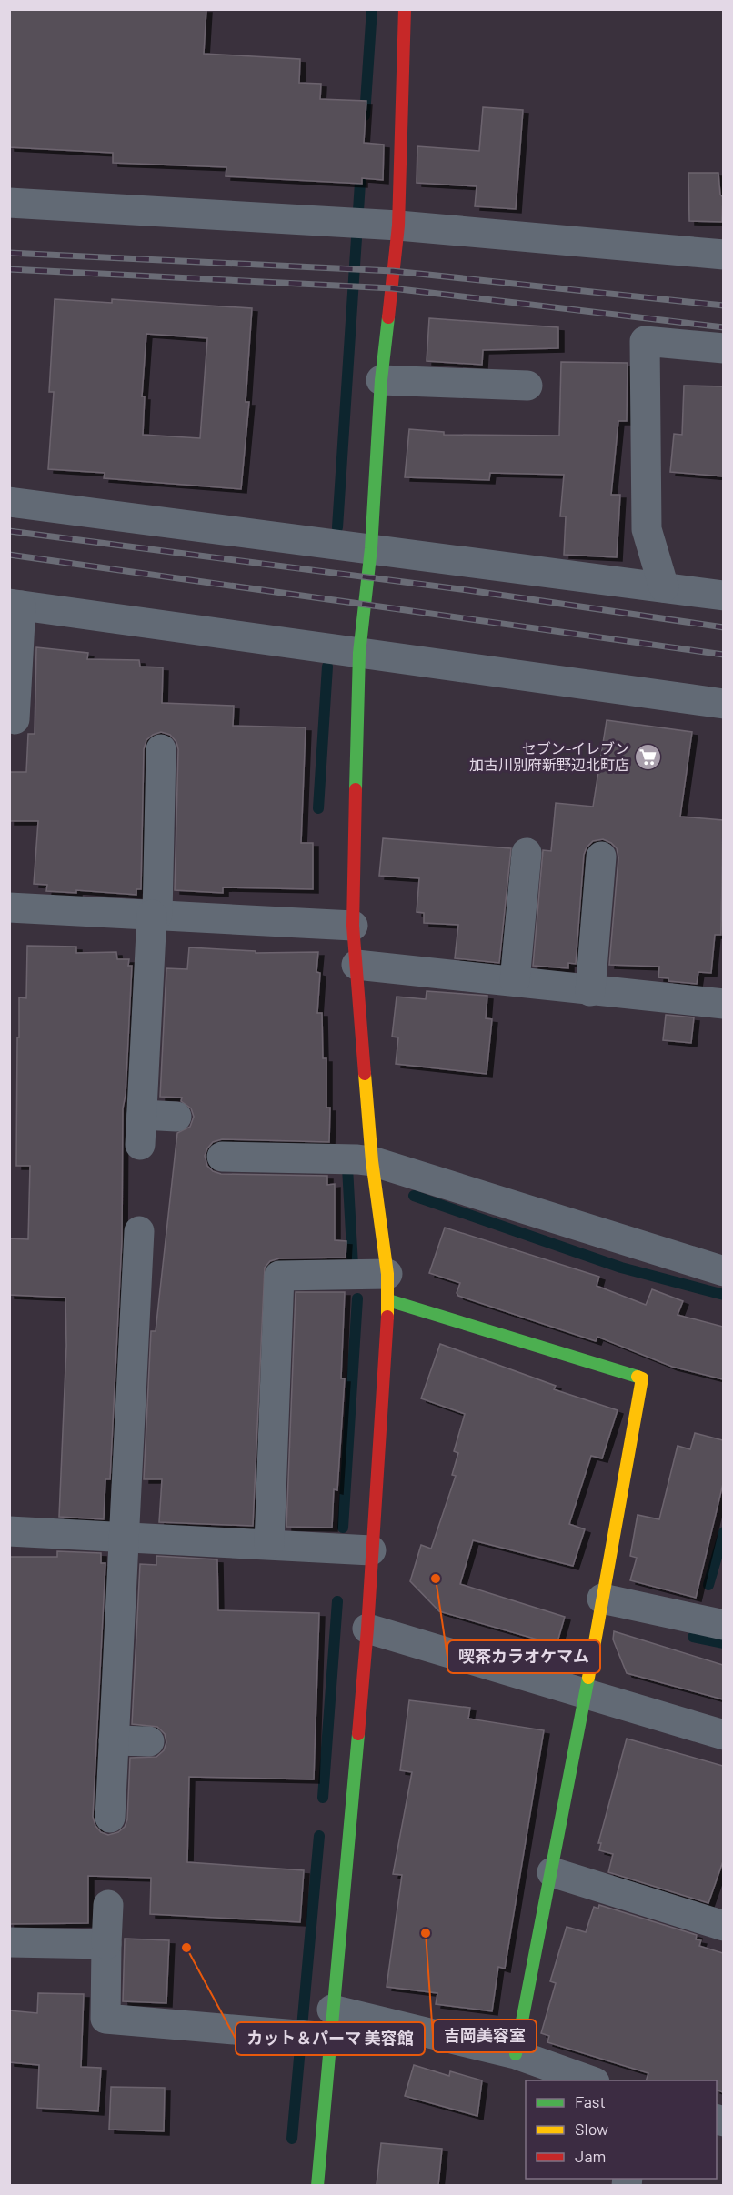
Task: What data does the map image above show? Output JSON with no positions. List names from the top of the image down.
{
  "places": {
    "supermarket": ["セブン-イレブン 加古川別府新野辺北町店"],
    "other": ["喫茶カラオケマム", "吉岡美容室", "カット＆パーマ 美容館"]
  },
  "legend": ["Fast", "Slow", "Jam"]
}
